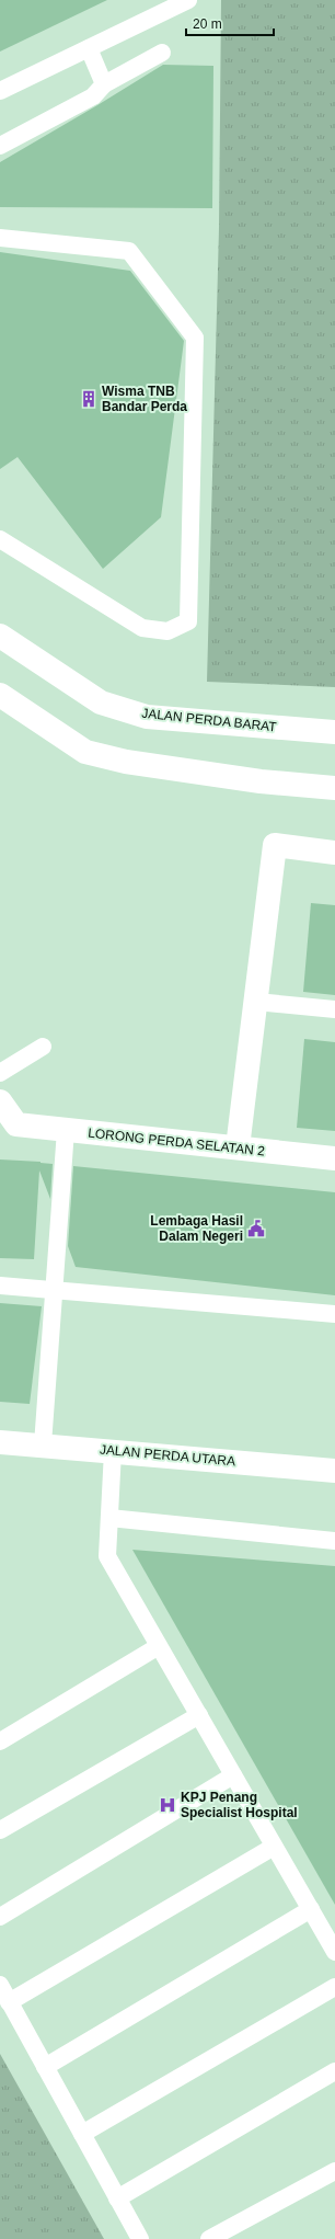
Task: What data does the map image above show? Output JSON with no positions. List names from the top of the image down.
{
  "streets": {
    "street": ["JALAN PERDA BARAT", "LORONG PERDA SELATAN 2", "JALAN PERDA UTARA"]
  },
  "places": {
    "building": ["Wisma TNB Bandar Perda"],
    "public building": ["Lembaga Hasil Dalam Negeri"],
    "hospital": ["KPJ Penang Specialist Hospital"]
  },
  "scale_bar": "20 m"
}
